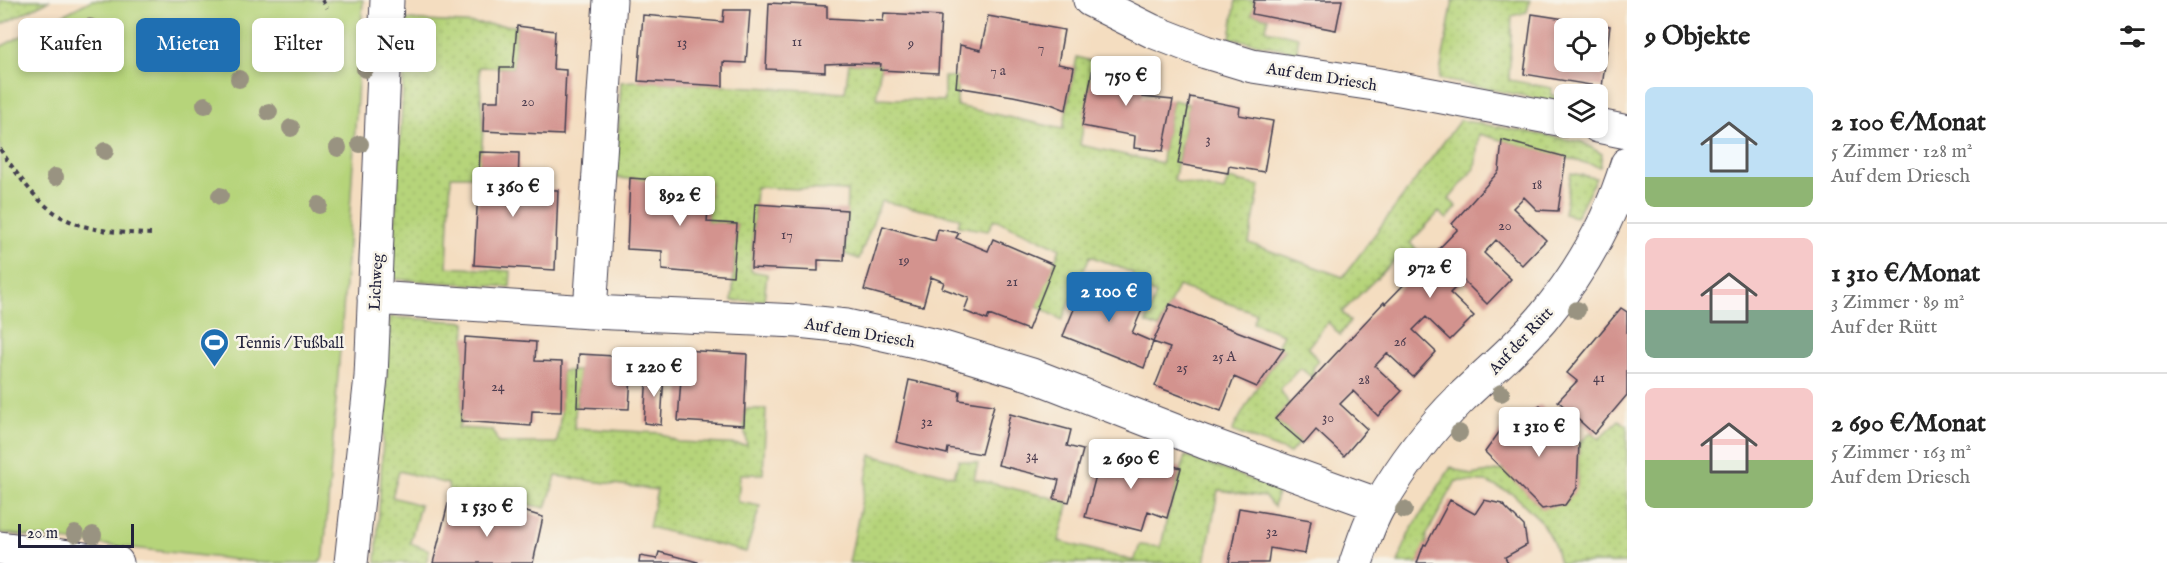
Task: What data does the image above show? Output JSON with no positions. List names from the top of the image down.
{
  "streets": {
    "street": ["Auf dem Driesch", "Lichweg", "Auf der Rütt"]
  },
  "crossings": [
    ["Auf dem Driesch", "Lichweg"],
    ["Auf dem Driesch", "Auf der Rütt"]
  ],
  "places": {
    "sports": ["Tennis / Fußball"]
  },
  "house_numbers": [
    "11",
    "13",
    "9",
    "7",
    "7 a",
    "20",
    "3",
    "18",
    "20",
    "17",
    "19",
    "21",
    "26",
    "25 A",
    "25",
    "41",
    "28",
    "24",
    "30",
    "32",
    "34",
    "32"
  ],
  "scale_bar": "20 m",
  "page": {
    "heading": "9 Objekte",
    "chip": [
      "Kaufen",
      "Mieten",
      "Filter",
      "Neu"
    ],
    "price": [
      "750 €",
      "1 360 €",
      "892 €",
      "972 €",
      "2 100 €",
      "1 220 €",
      "1 310 €",
      "2 690 €",
      "1 530 €"
    ],
    "list": [
      {
        "name": "2 100 €/Monat",
        "note": "5 Zimmer · 128 m² · Auf dem Driesch"
      },
      {
        "name": "1 310 €/Monat",
        "note": "3 Zimmer · 89 m² · Auf der Rütt"
      },
      {
        "name": "2 690 €/Monat",
        "note": "5 Zimmer · 163 m² · Auf dem Driesch"
      }
    ],
    "scale": "20 m"
  }
}
